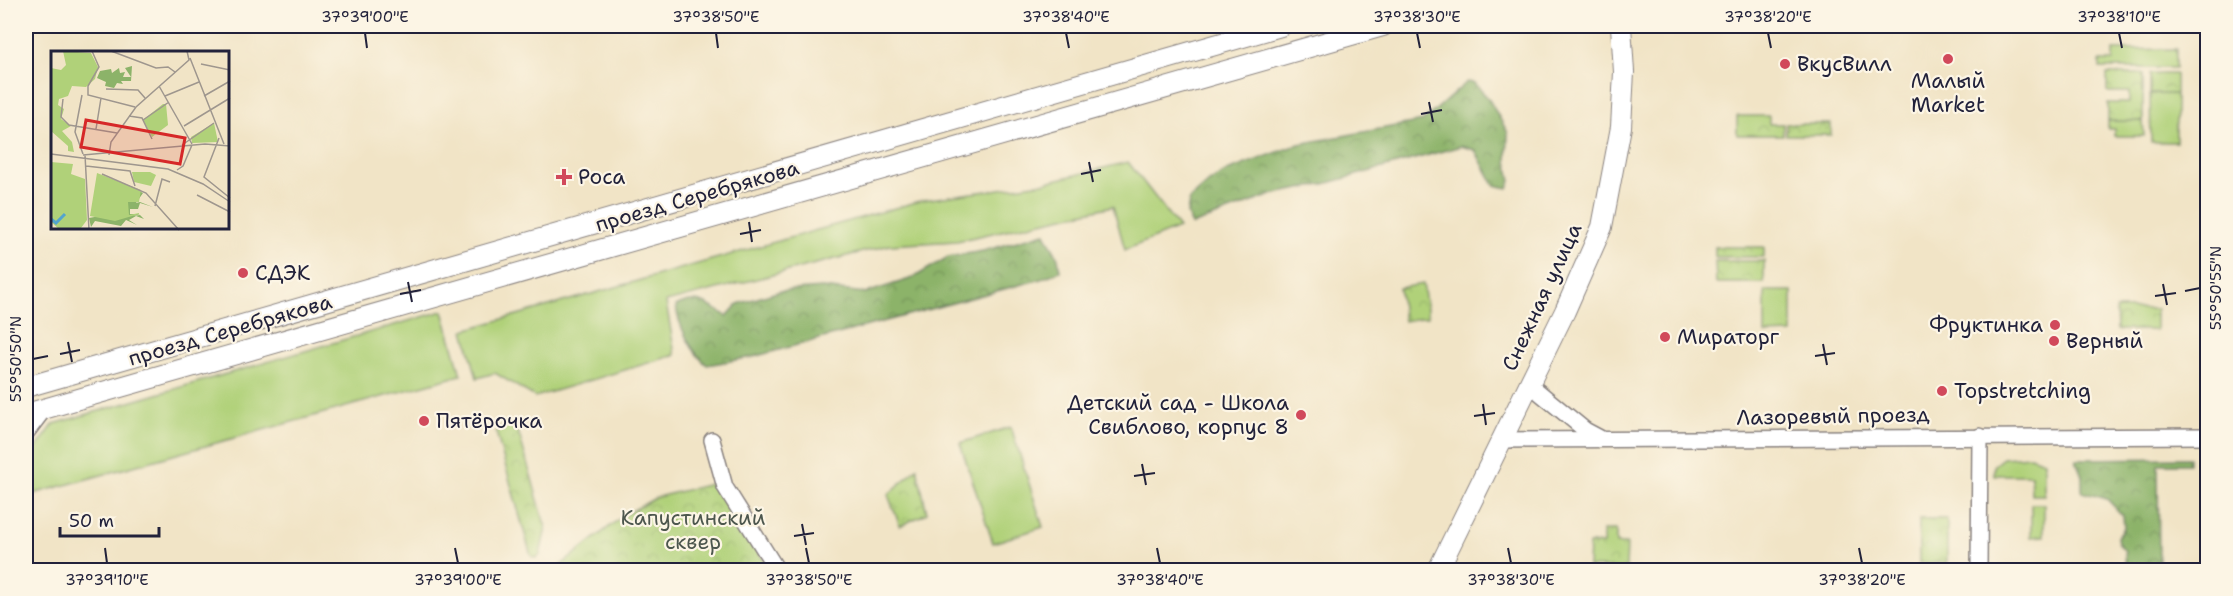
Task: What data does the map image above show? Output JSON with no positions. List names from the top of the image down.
{
  "streets": {
    "main road": ["проезд Серебрякова", "Снежная улица"],
    "street": ["Лазоревый проезд"]
  },
  "crossings": [
    ["Снежная улица", "Лазоревый проезд"]
  ],
  "parks": ["Капустинский сквер"],
  "places": {
    "other": [
      "Малый Market",
      "ВкусВилл",
      "СДЭК",
      "Фруктинка",
      "Мираторг",
      "Верный",
      "Topstretching",
      "Детский сад - Школа Свиблово, корпус 8",
      "Пятёрочка"
    ],
    "health": ["Роса"]
  },
  "scale_bar": "50 m",
  "coordinates": [
    "37°39'00\"E",
    "37°38'50\"E",
    "37°38'40\"E",
    "37°38'30\"E",
    "37°38'20\"E",
    "37°38'10\"E",
    "55°50'55\"N",
    "55°50'50\"N",
    "37°39'10\"E"
  ]
}
